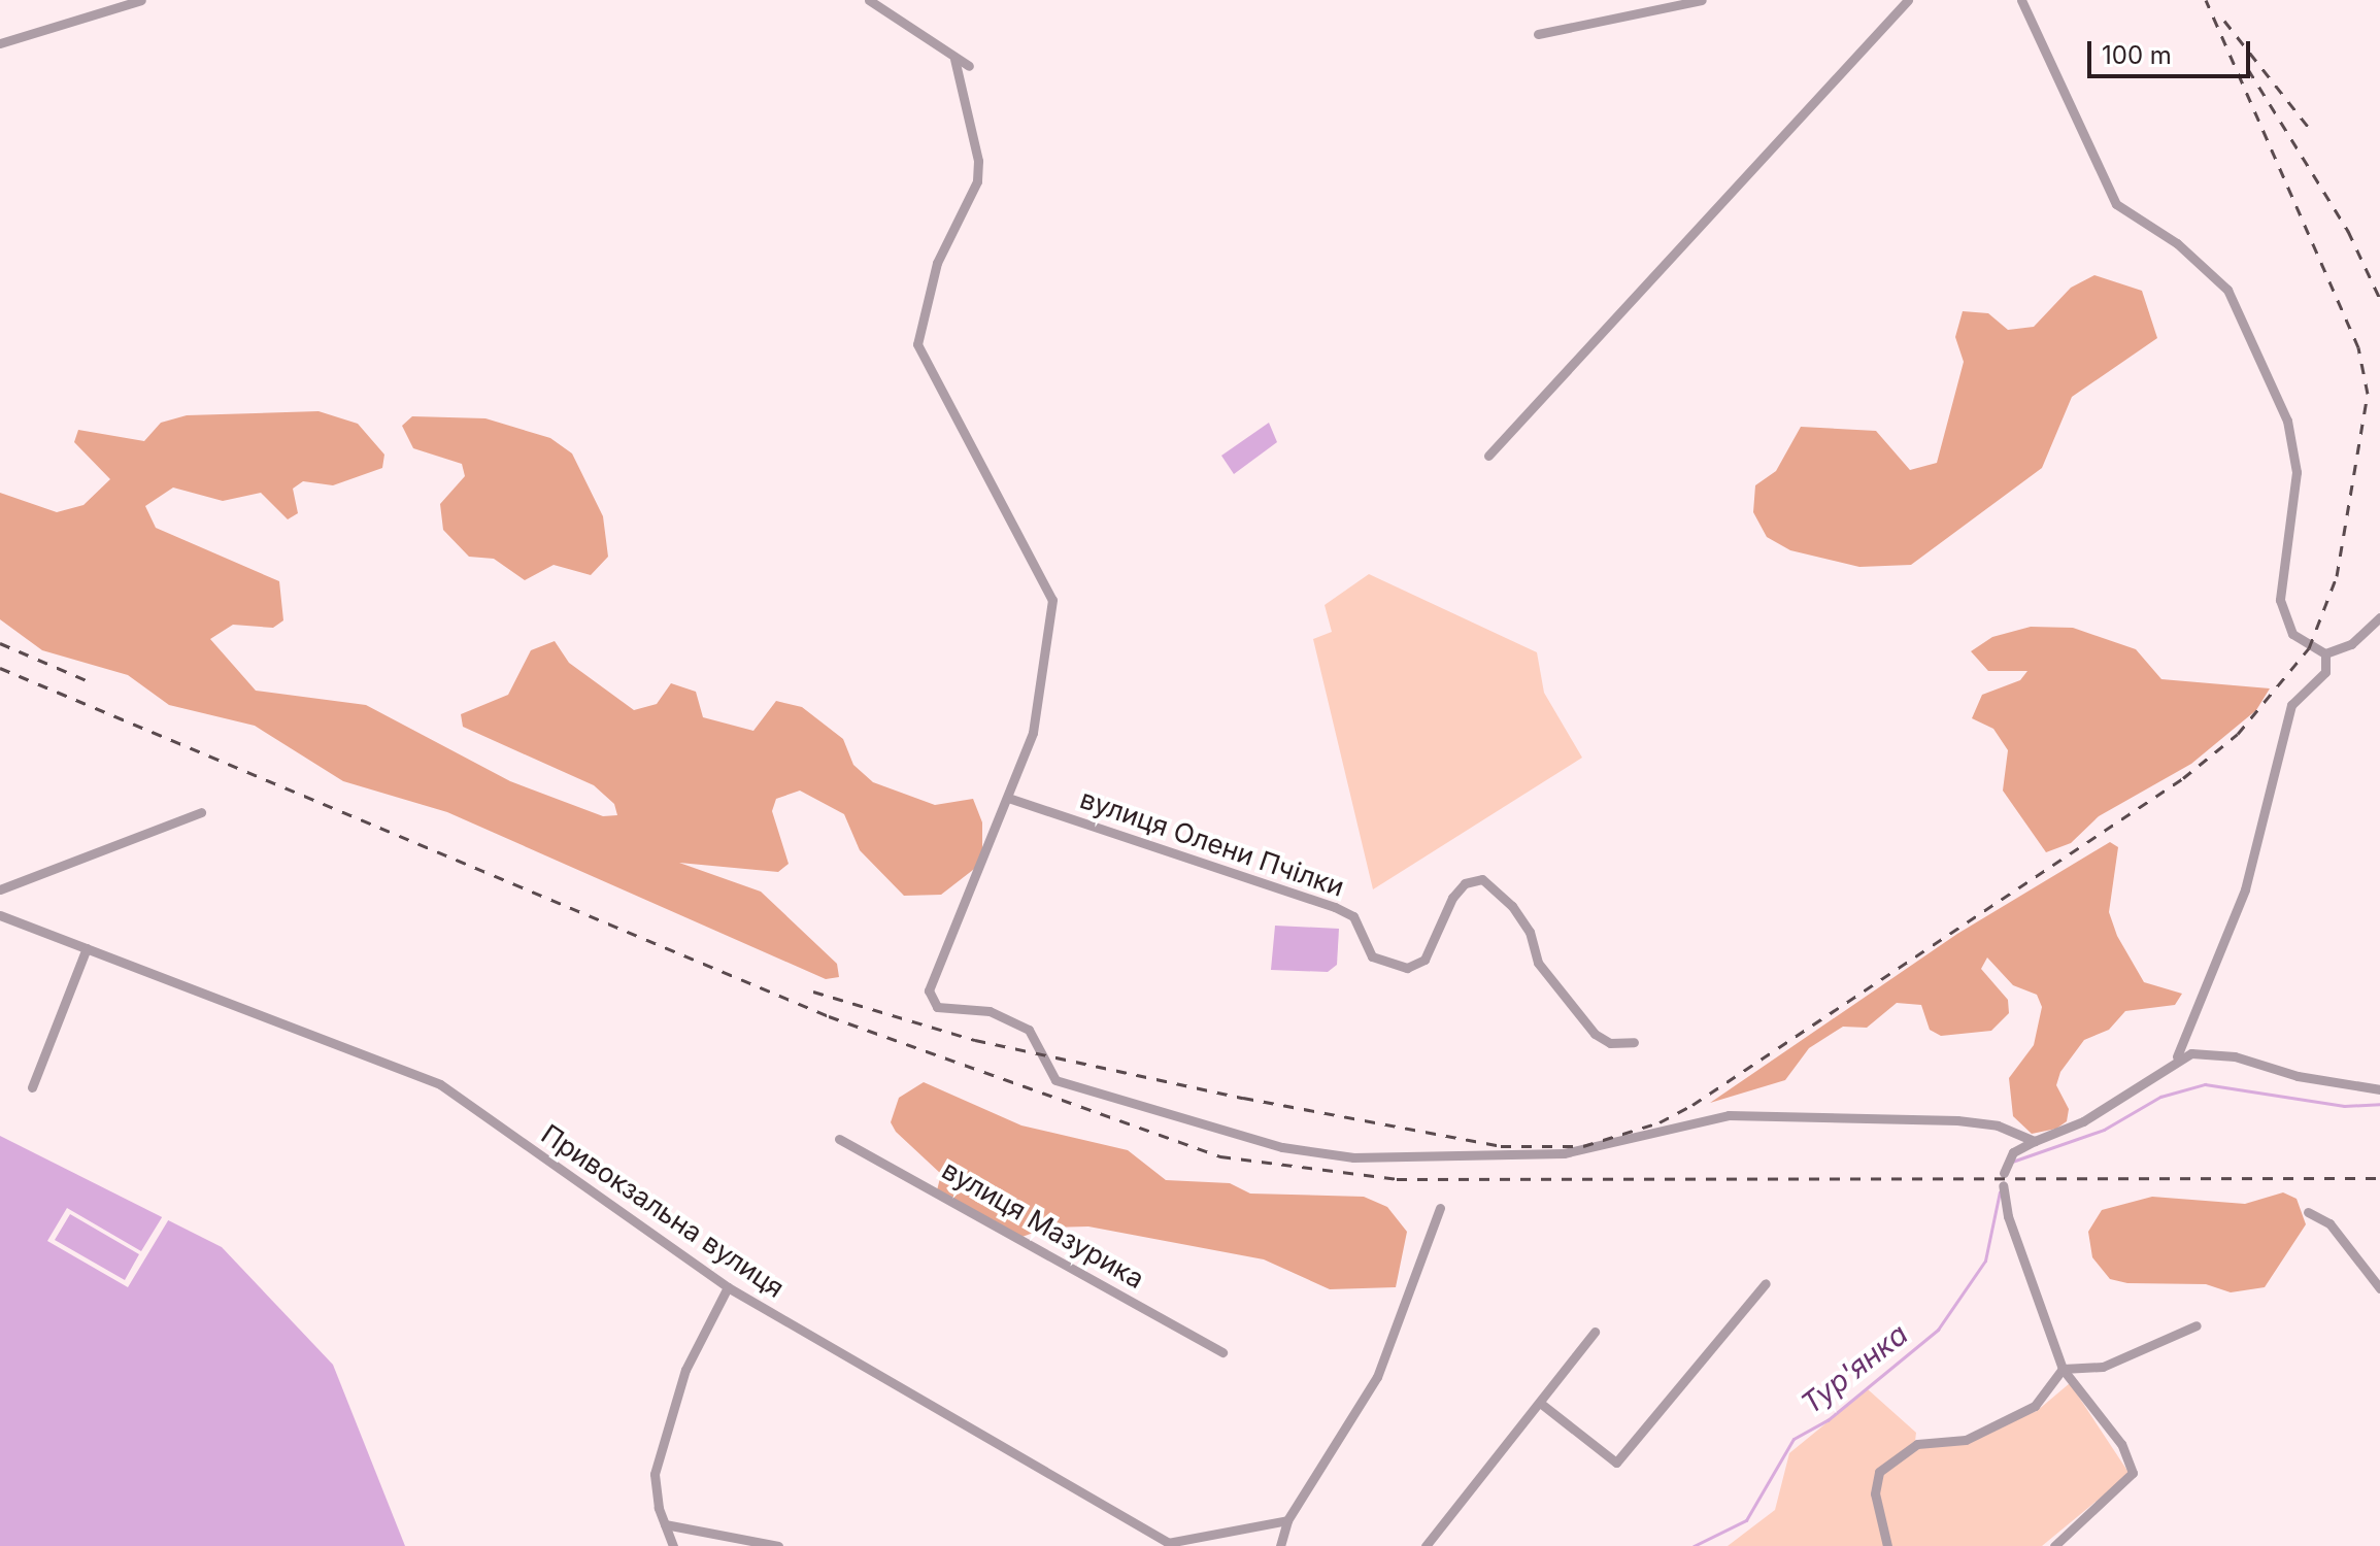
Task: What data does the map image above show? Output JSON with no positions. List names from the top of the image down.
{
  "streets": {
    "street": ["вулиця Олени Пчілки", "Привокзальна вулиця", "вулиця Мазурика"]
  },
  "water": ["Тур'янка"],
  "scale_bar": "100 m"
}
